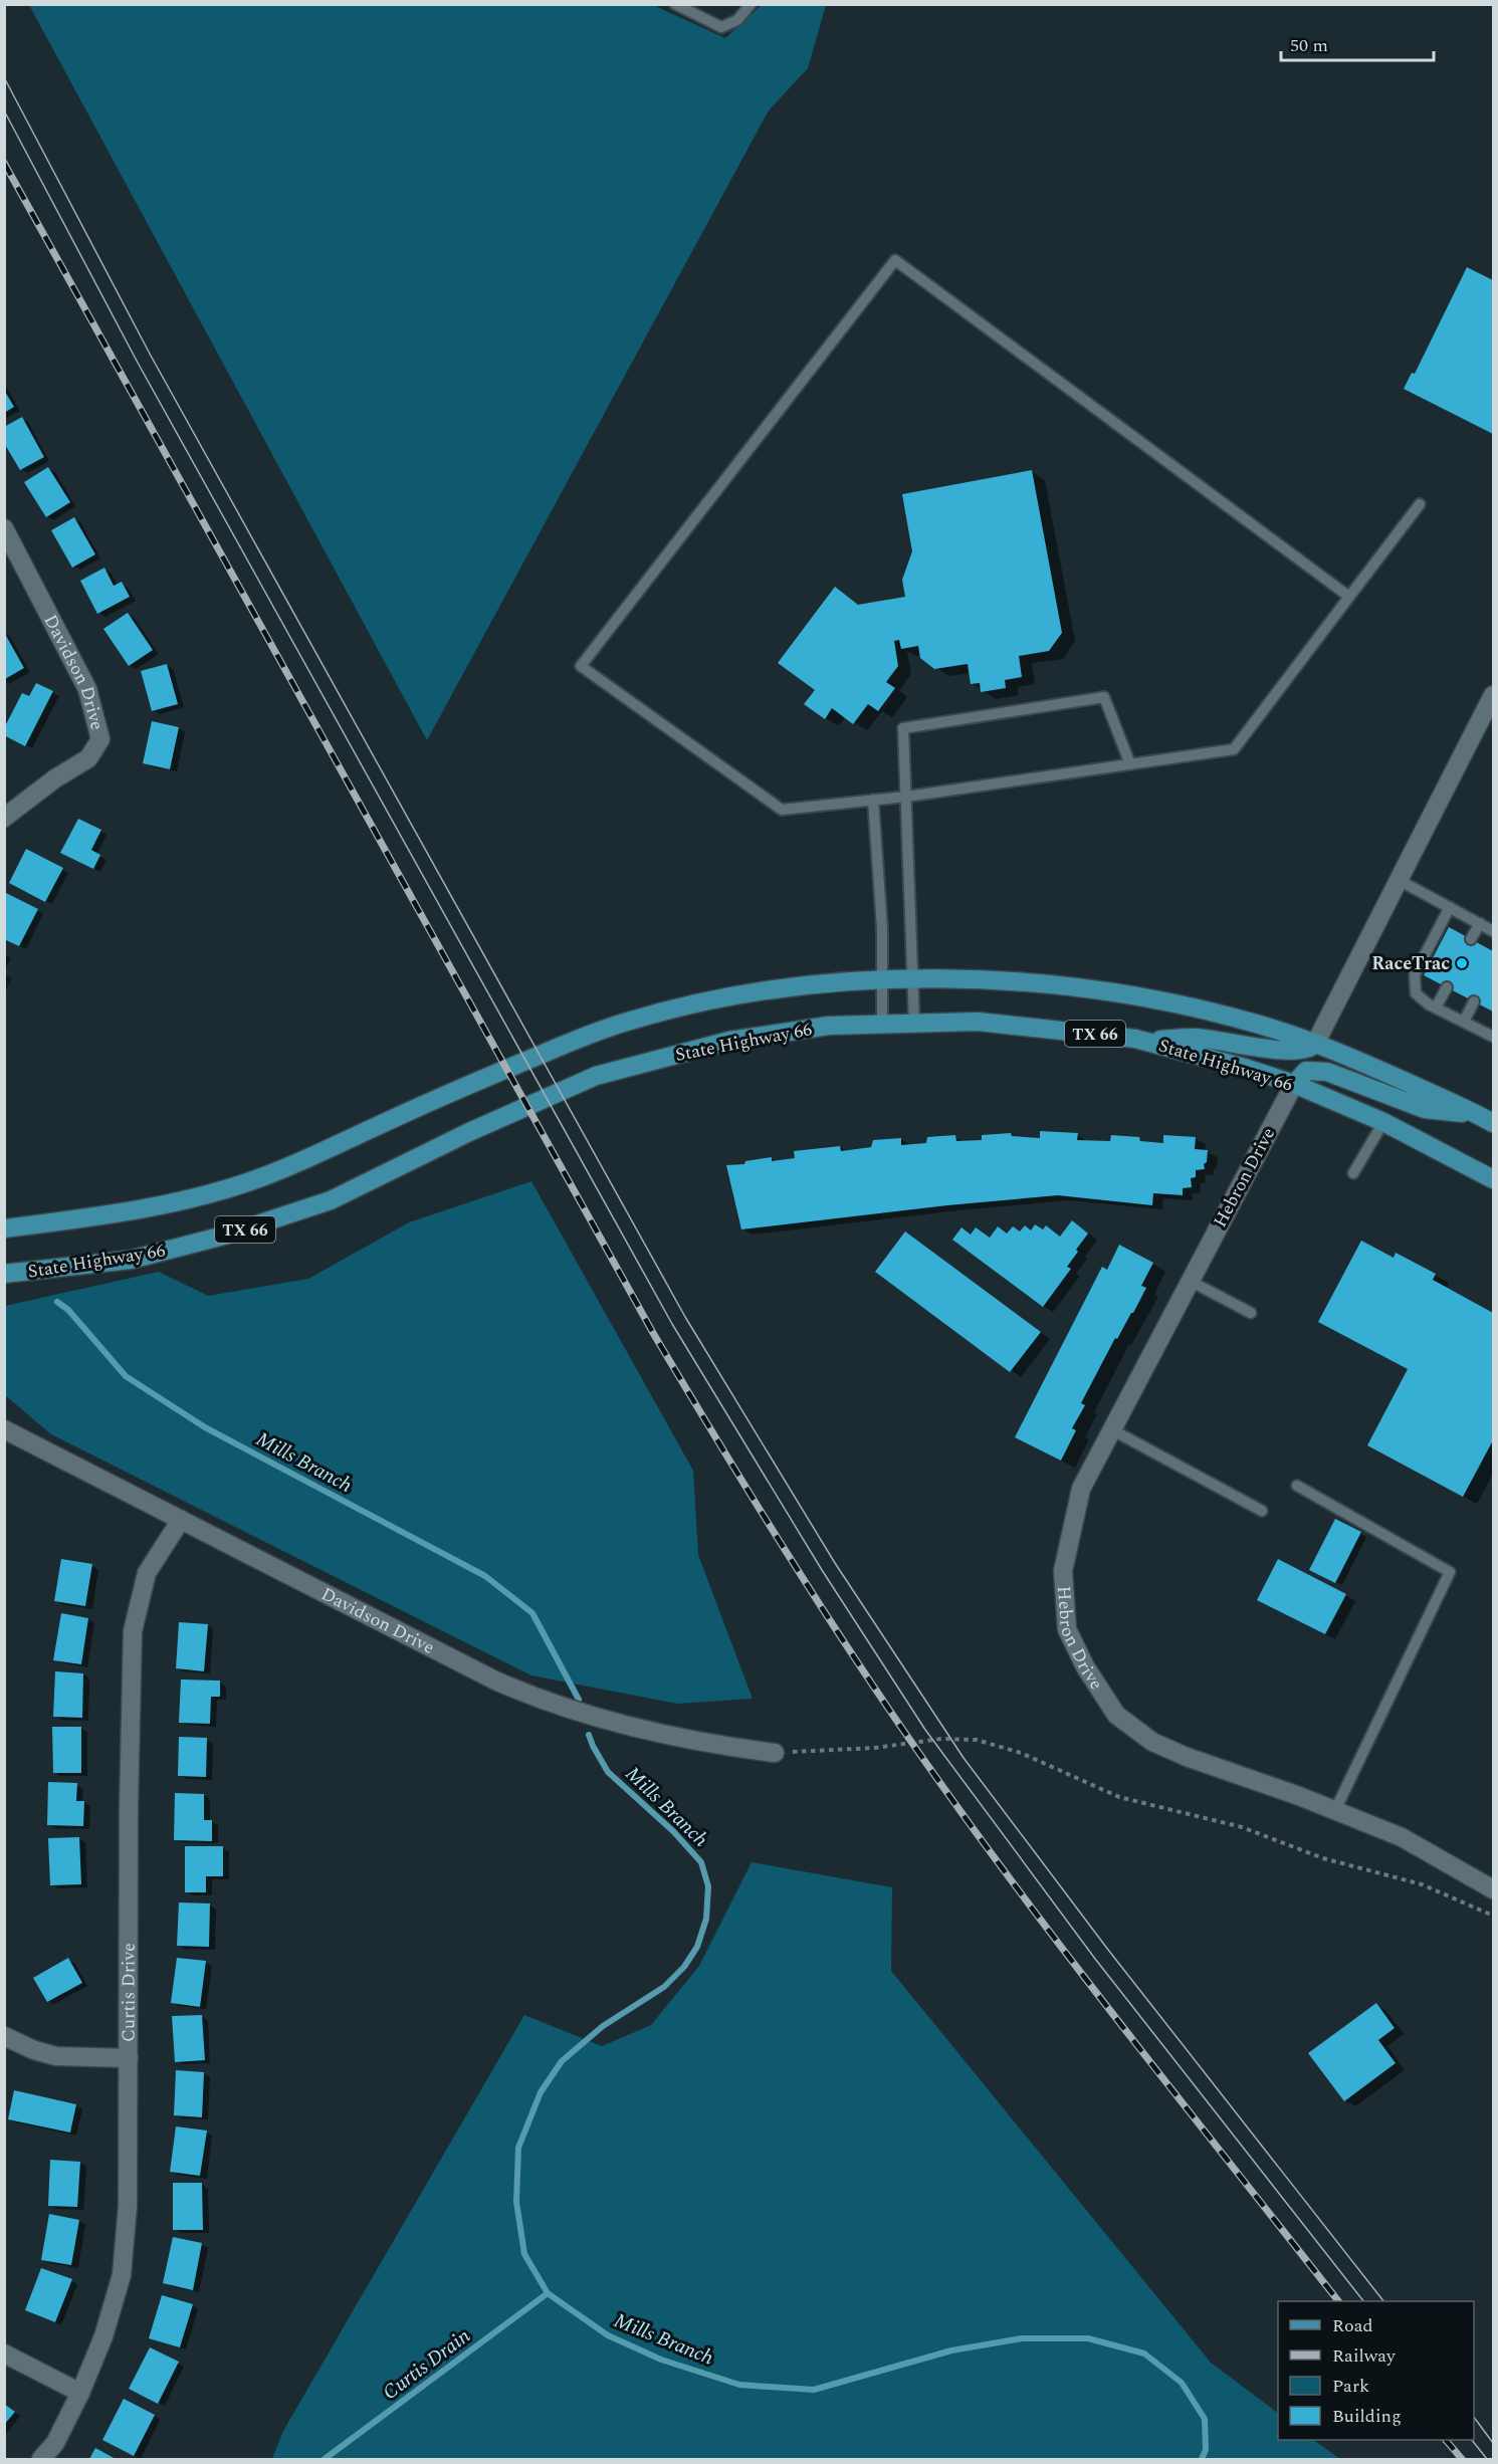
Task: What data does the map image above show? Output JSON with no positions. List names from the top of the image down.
{
  "streets": {
    "main road": ["TX 66", "State Highway 66"],
    "street": ["Davidson Drive", "Hebron Drive", "Curtis Drive"]
  },
  "crossings": [
    ["Davidson Drive", "Curtis Drive"],
    ["State Highway 66", "Hebron Drive"]
  ],
  "water": ["Mills Branch", "Curtis Drain"],
  "places": ["RaceTrac"],
  "legend": [
    "Road",
    "Railway",
    "Park",
    "Building"
  ],
  "scale_bar": "50 m"
}
